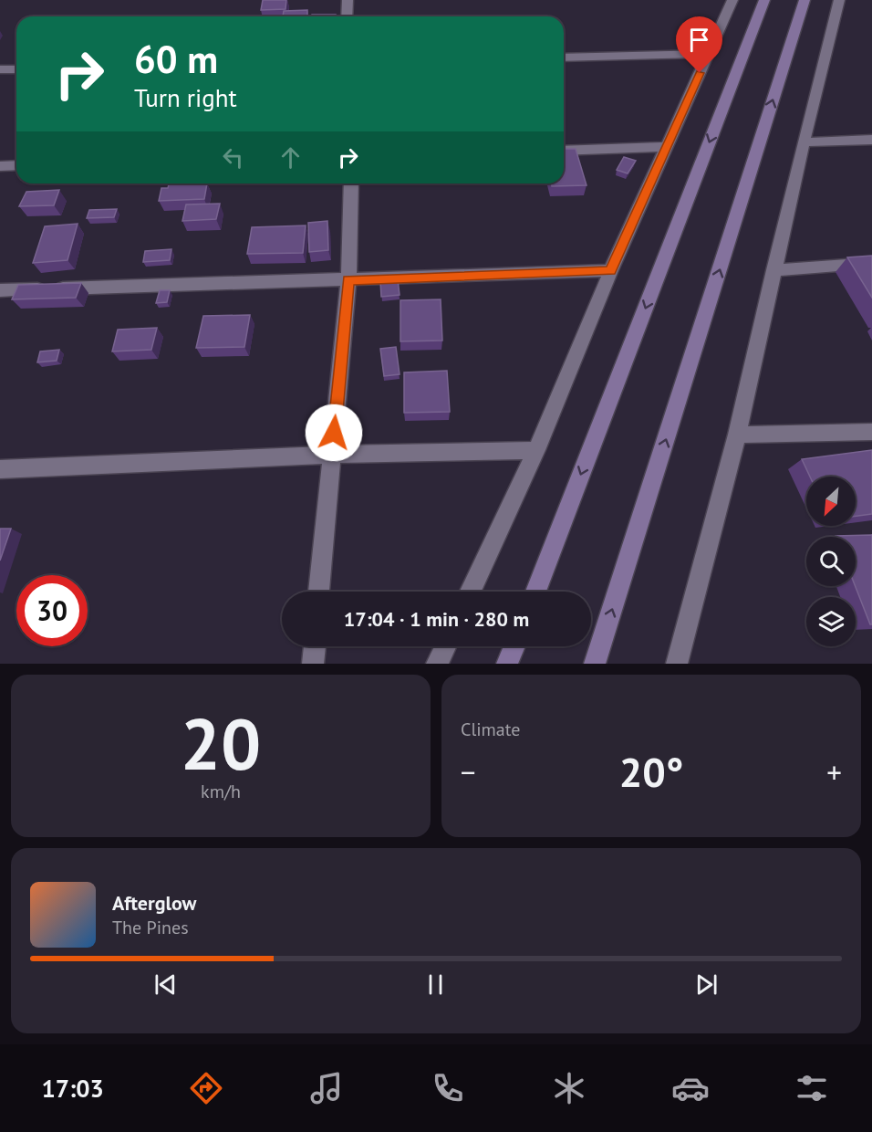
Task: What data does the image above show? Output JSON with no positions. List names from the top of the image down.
{
  "north": "bottom left",
  "page": {
    "turn": ["60 m", "Turn right"],
    "limit": "30",
    "trip": "17:04 · 1 min · 280 m",
    "tile": [
      ["20", "km/h"],
      "Climate"
    ],
    "heat": ["−", "20°", "+"],
    "song": ["Afterglow", "The Pines"],
    "tabs": "17:03"
  }
}
